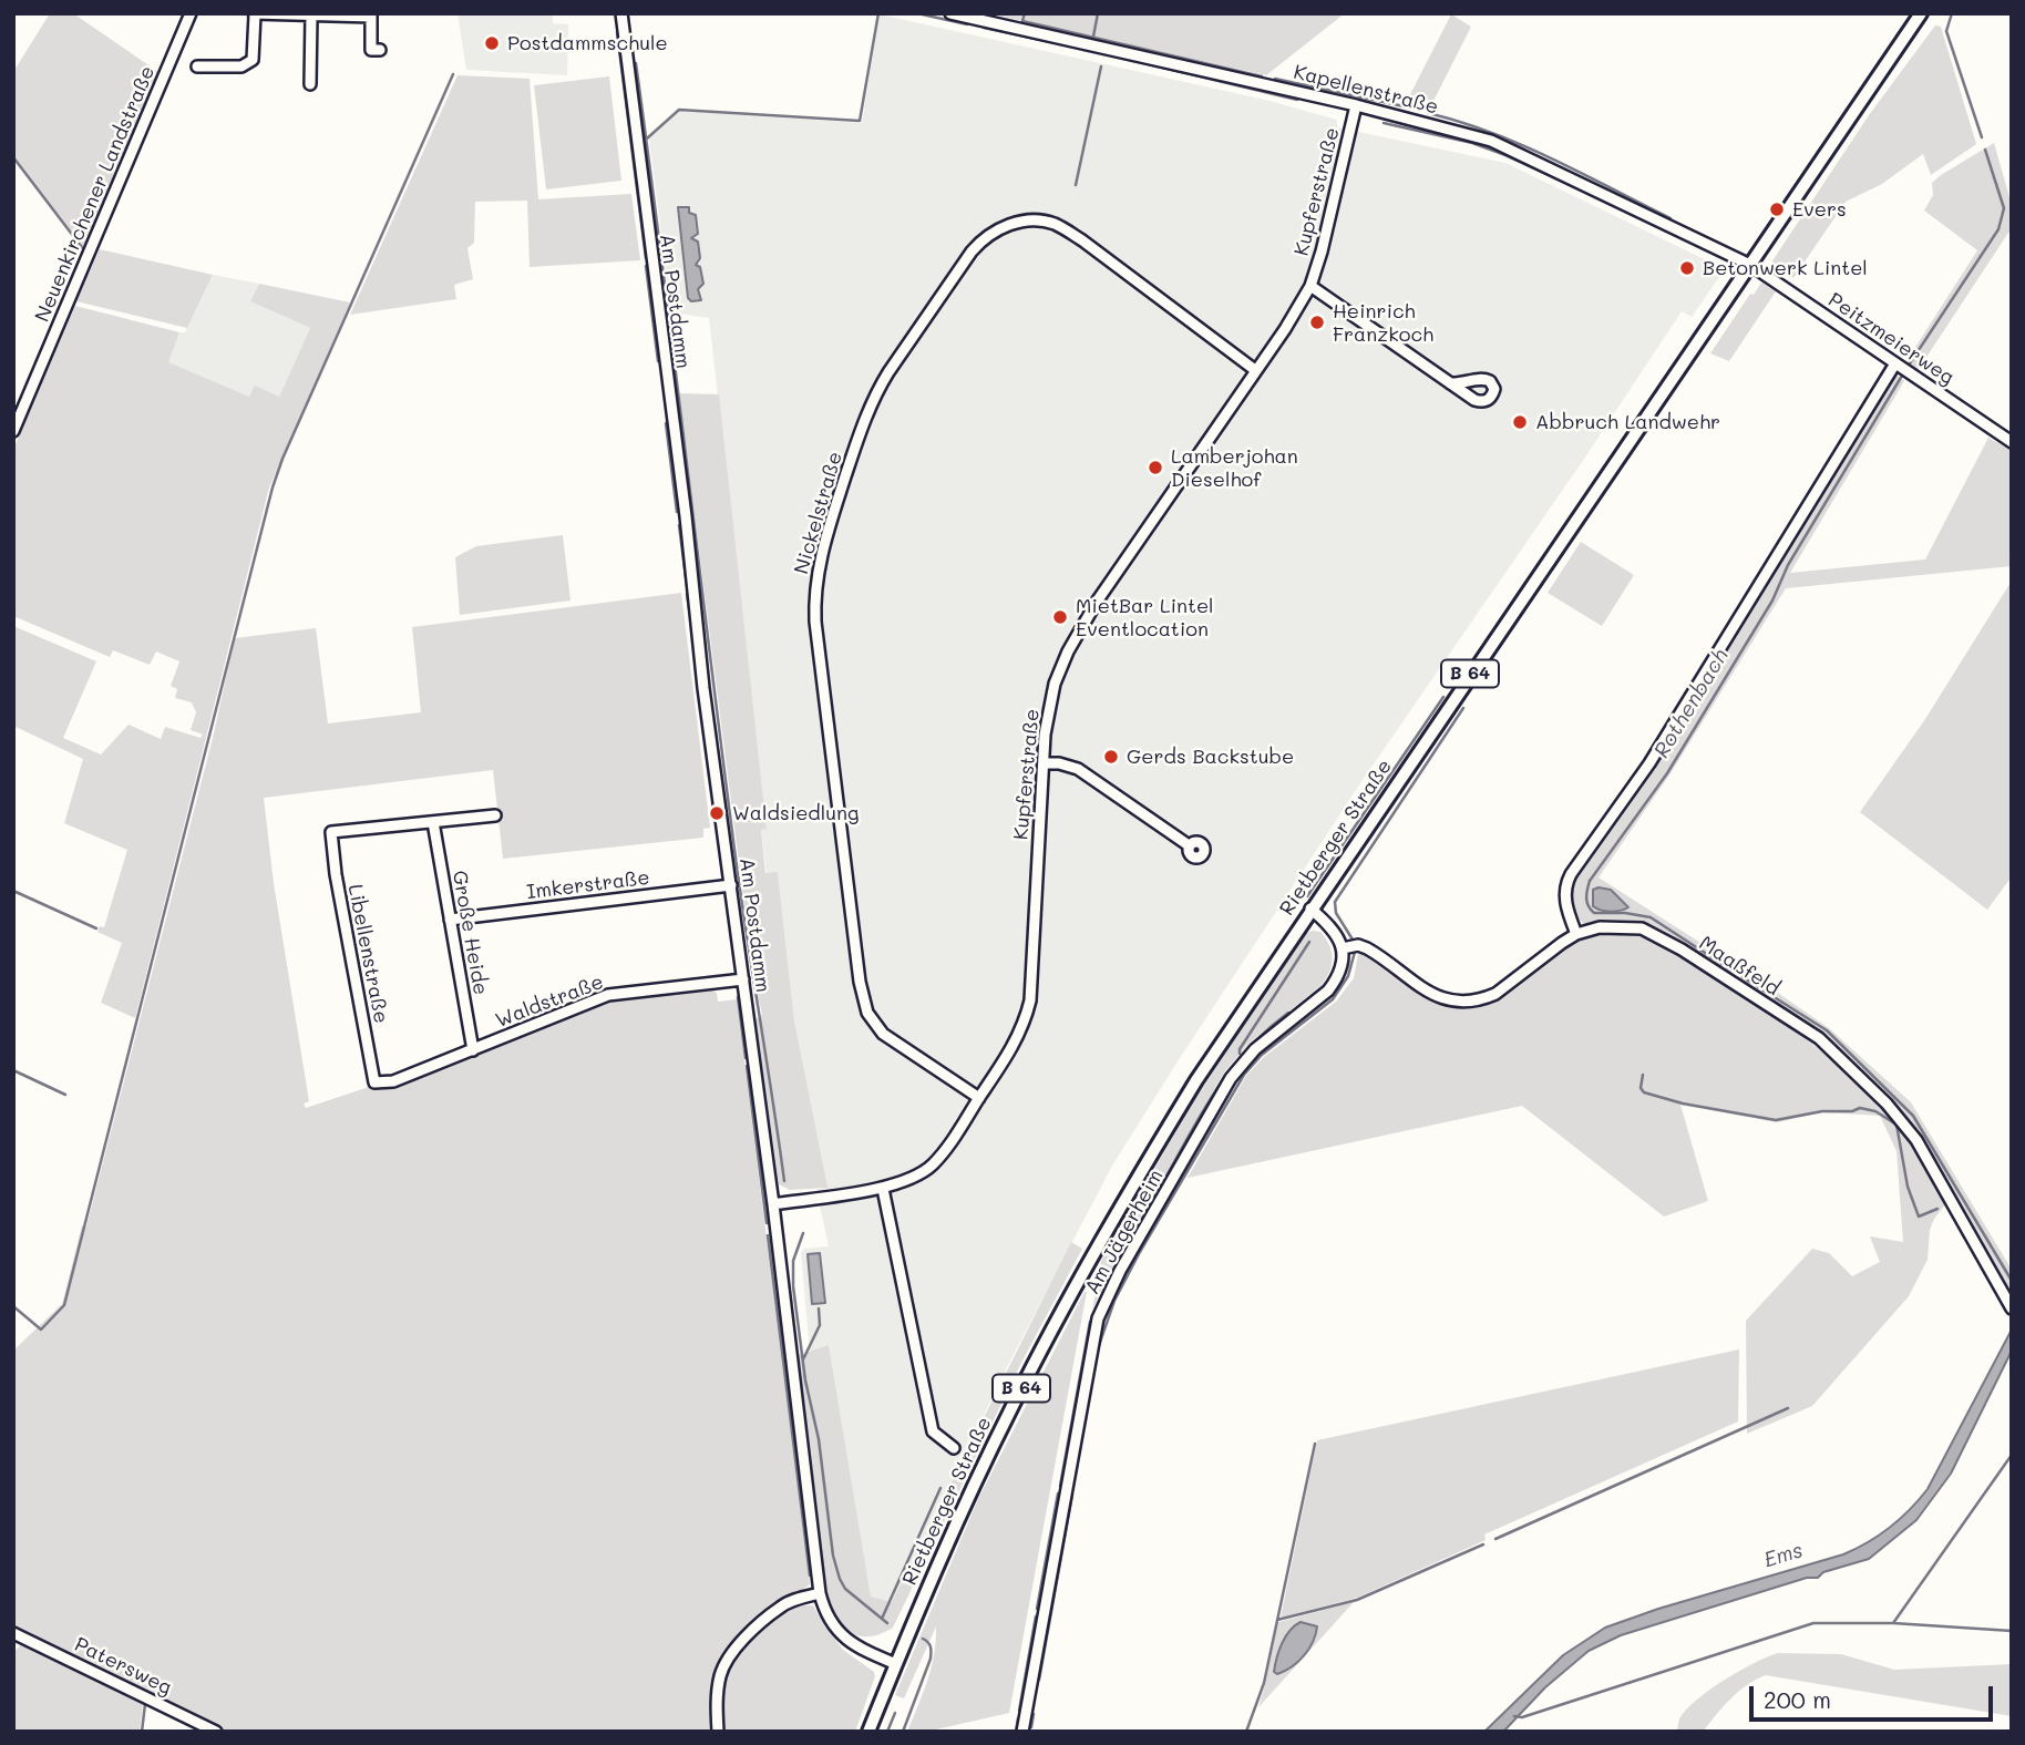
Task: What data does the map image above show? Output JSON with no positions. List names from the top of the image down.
{
  "streets": {
    "main road": ["B 64", "Rietberger Straße"],
    "street": [
      "Kapellenstraße",
      "Kupferstraße",
      "Neuenkirchener Landstraße",
      "Am Postdamm",
      "Peitzmeierweg",
      "Nickelstraße",
      "Imkerstraße",
      "Große Heide",
      "Libellenstraße",
      "Maaßfeld",
      "Waldstraße",
      "Am Jägerheim",
      "Patersweg"
    ]
  },
  "crossings": [
    ["Kapellenstraße", "Kupferstraße"],
    ["Kapellenstraße", "Peitzmeierweg"],
    ["Kapellenstraße", "Rietberger Straße"],
    ["Kupferstraße", "Am Postdamm"],
    ["Kupferstraße", "Nickelstraße"],
    ["Am Postdamm", "Rietberger Straße"],
    ["Am Postdamm", "Imkerstraße"],
    ["Am Postdamm", "Waldstraße"],
    ["Peitzmeierweg", "Rietberger Straße"],
    ["Imkerstraße", "Große Heide"],
    ["Große Heide", "Libellenstraße"],
    ["Große Heide", "Waldstraße"],
    ["Libellenstraße", "Waldstraße"],
    ["Maaßfeld", "Am Jägerheim"]
  ],
  "water": ["Rothenbach", "Ems"],
  "places": [
    "Postdammschule",
    "Evers",
    "Betonwerk Lintel",
    "Heinrich Franzkoch",
    "Abbruch Landwehr",
    "Lamberjohan Dieselhof",
    "MietBar Lintel Eventlocation",
    "Gerds Backstube",
    "Waldsiedlung"
  ],
  "scale_bar": "200 m"
}
